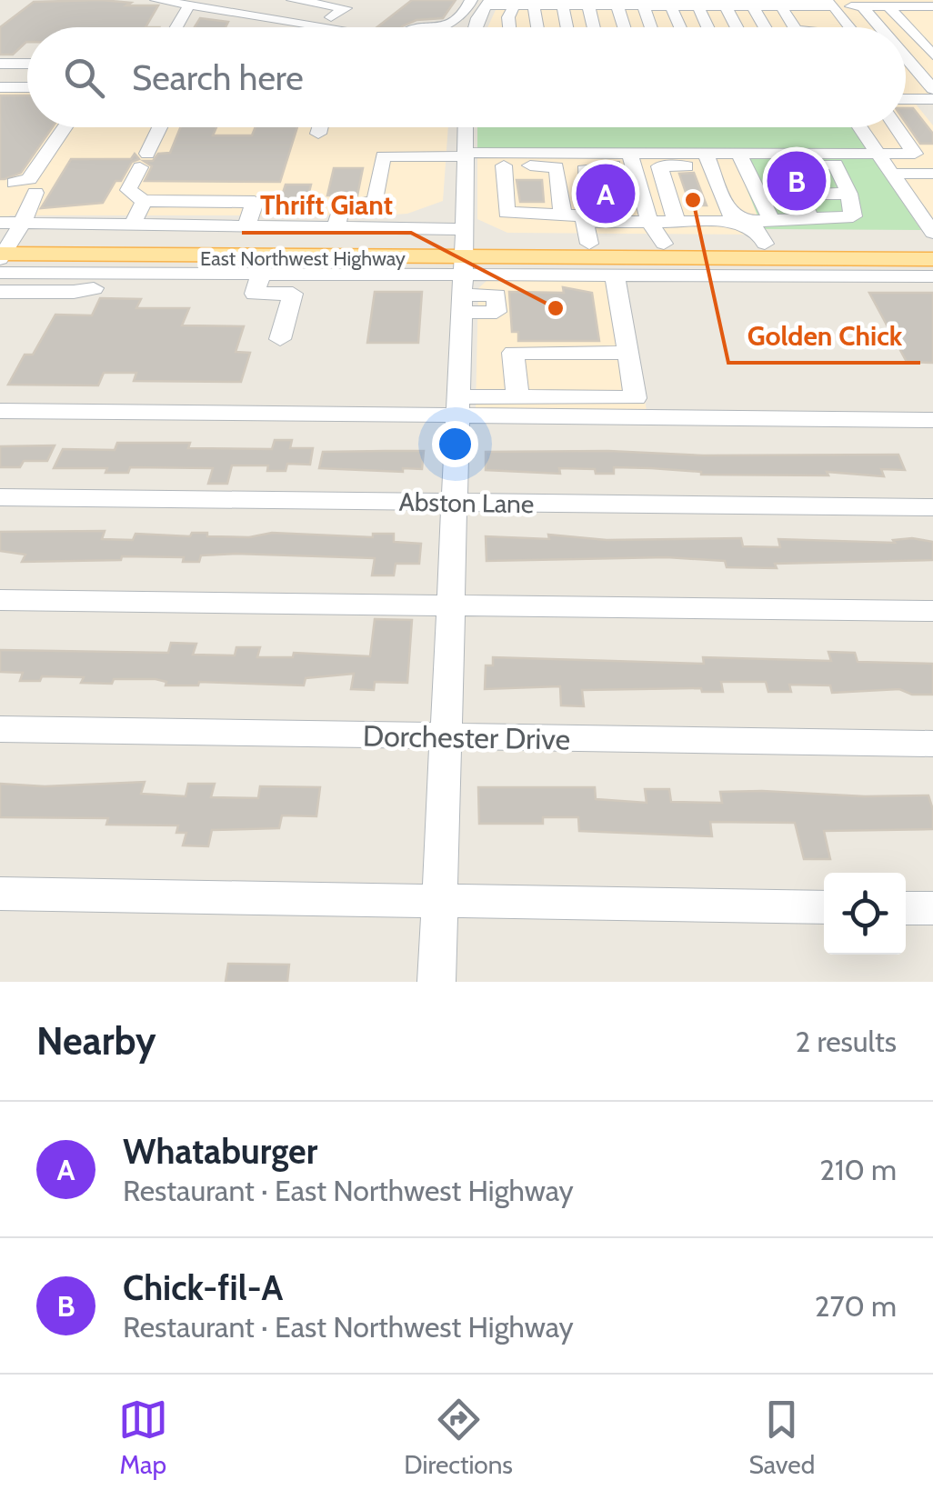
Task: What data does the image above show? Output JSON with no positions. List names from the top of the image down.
{
  "streets": {
    "main road": ["East Northwest Highway"],
    "street": ["Abston Lane", "Dorchester Drive"]
  },
  "places": ["Golden Chick", "Thrift Giant"],
  "page": {
    "search": "Search here",
    "pins": ["B", "A"],
    "heading": ["Nearby", "2 results"],
    "list": [
      {
        "mark": "A",
        "name": "Whataburger",
        "note": "Restaurant · East Northwest Highway",
        "value": "210 m"
      },
      {
        "mark": "B",
        "name": "Chick-fil-A",
        "note": "Restaurant · East Northwest Highway",
        "value": "270 m"
      }
    ],
    "nav": ["Map", "Directions", "Saved"]
  }
}
